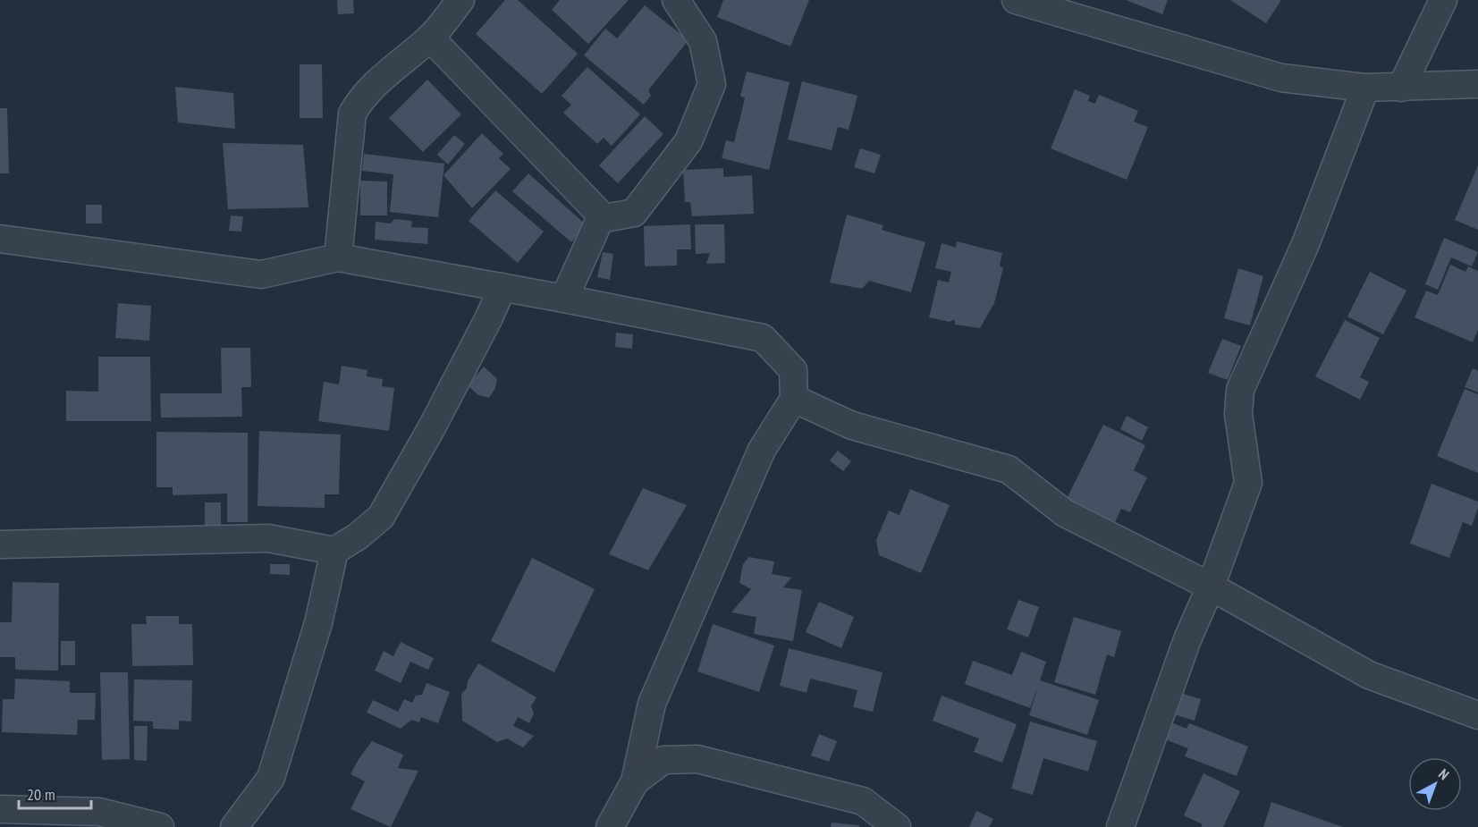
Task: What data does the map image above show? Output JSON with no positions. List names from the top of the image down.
{
  "scale_bar": "20 m",
  "north": "top right"
}
